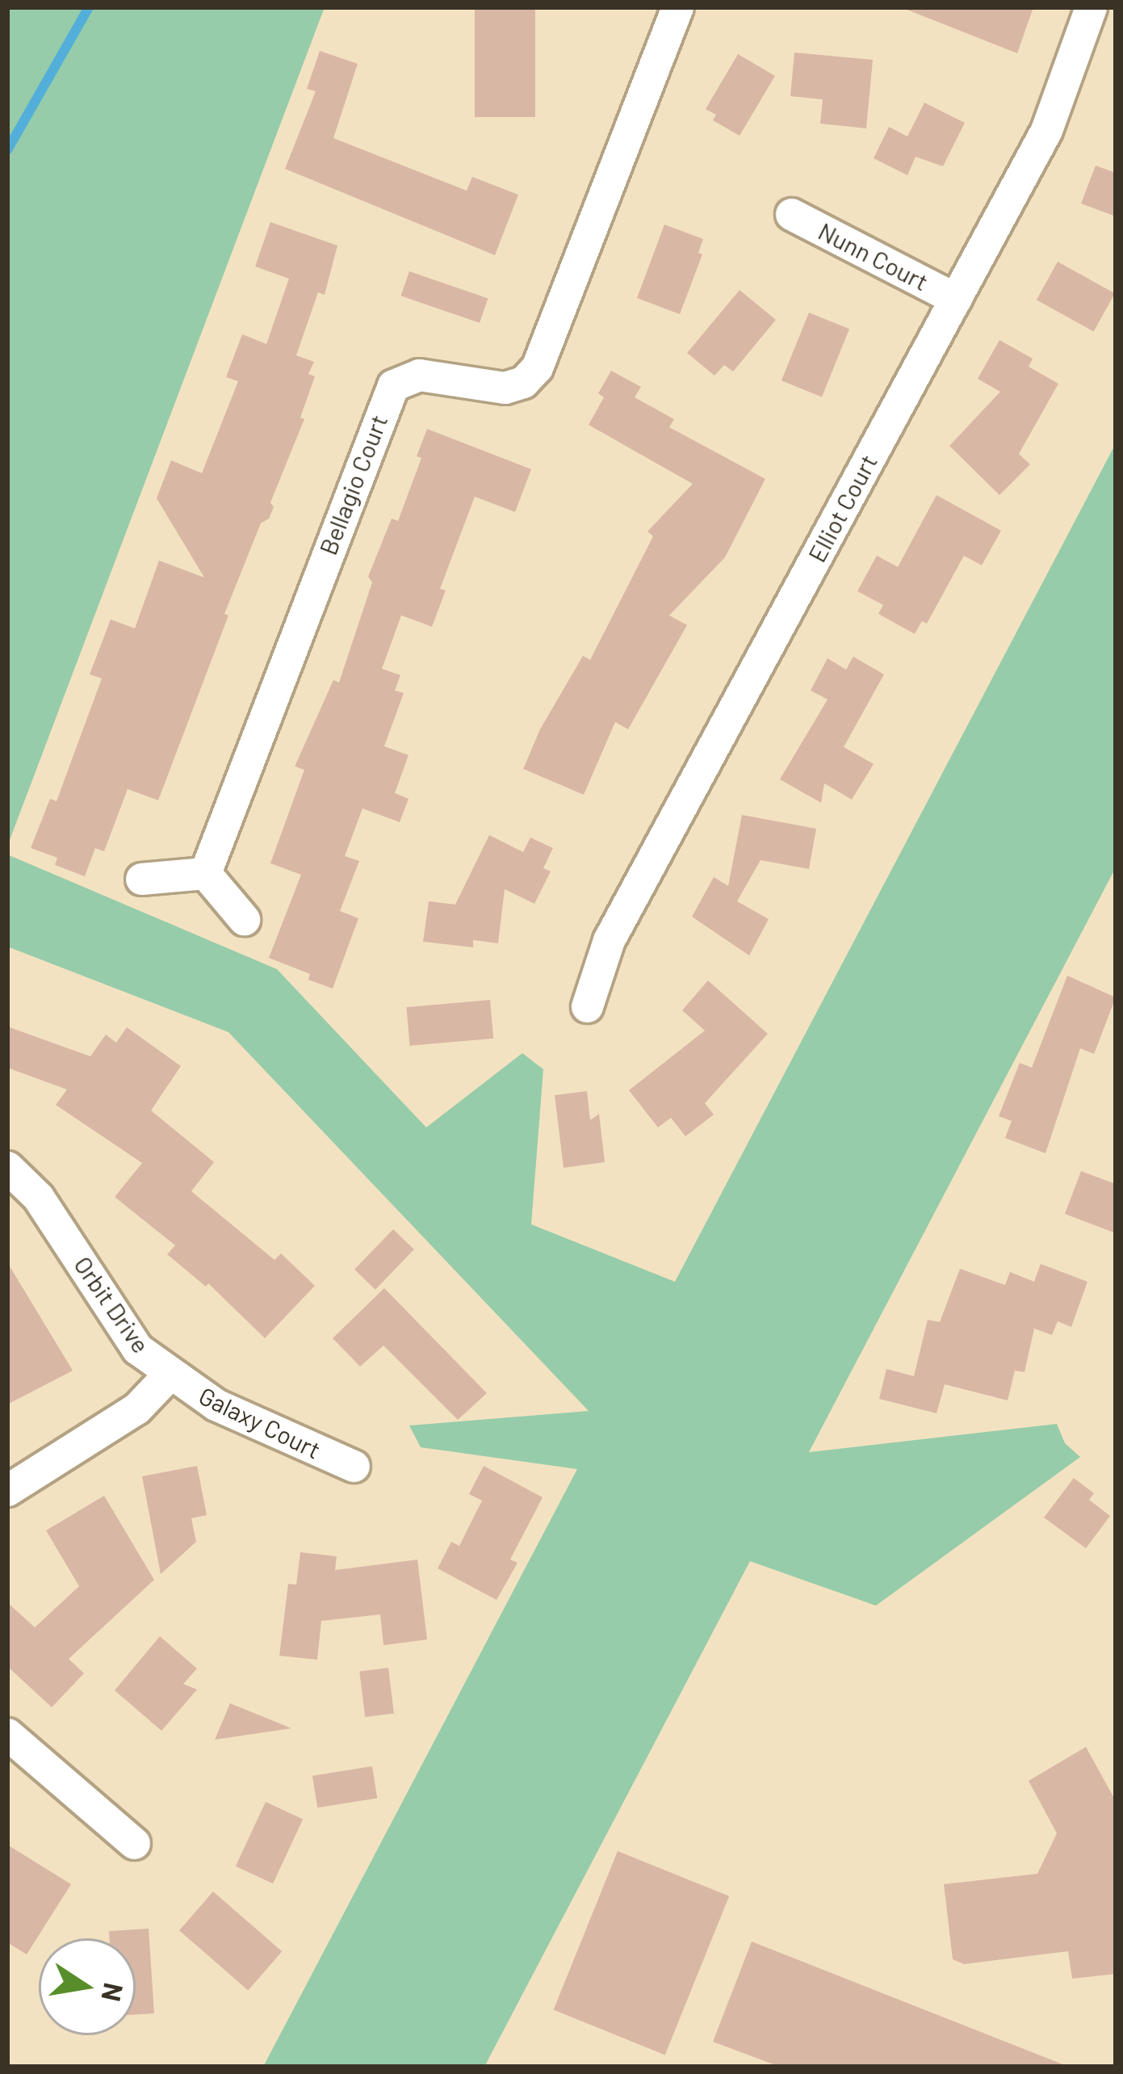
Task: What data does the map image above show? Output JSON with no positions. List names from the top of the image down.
{
  "streets": {
    "street": [
      "Nunn Court",
      "Bellagio Court",
      "Elliot Court",
      "Orbit Drive",
      "Galaxy Court"
    ]
  },
  "crossings": [
    ["Nunn Court", "Elliot Court"],
    ["Orbit Drive", "Galaxy Court"]
  ],
  "north": "right"
}
